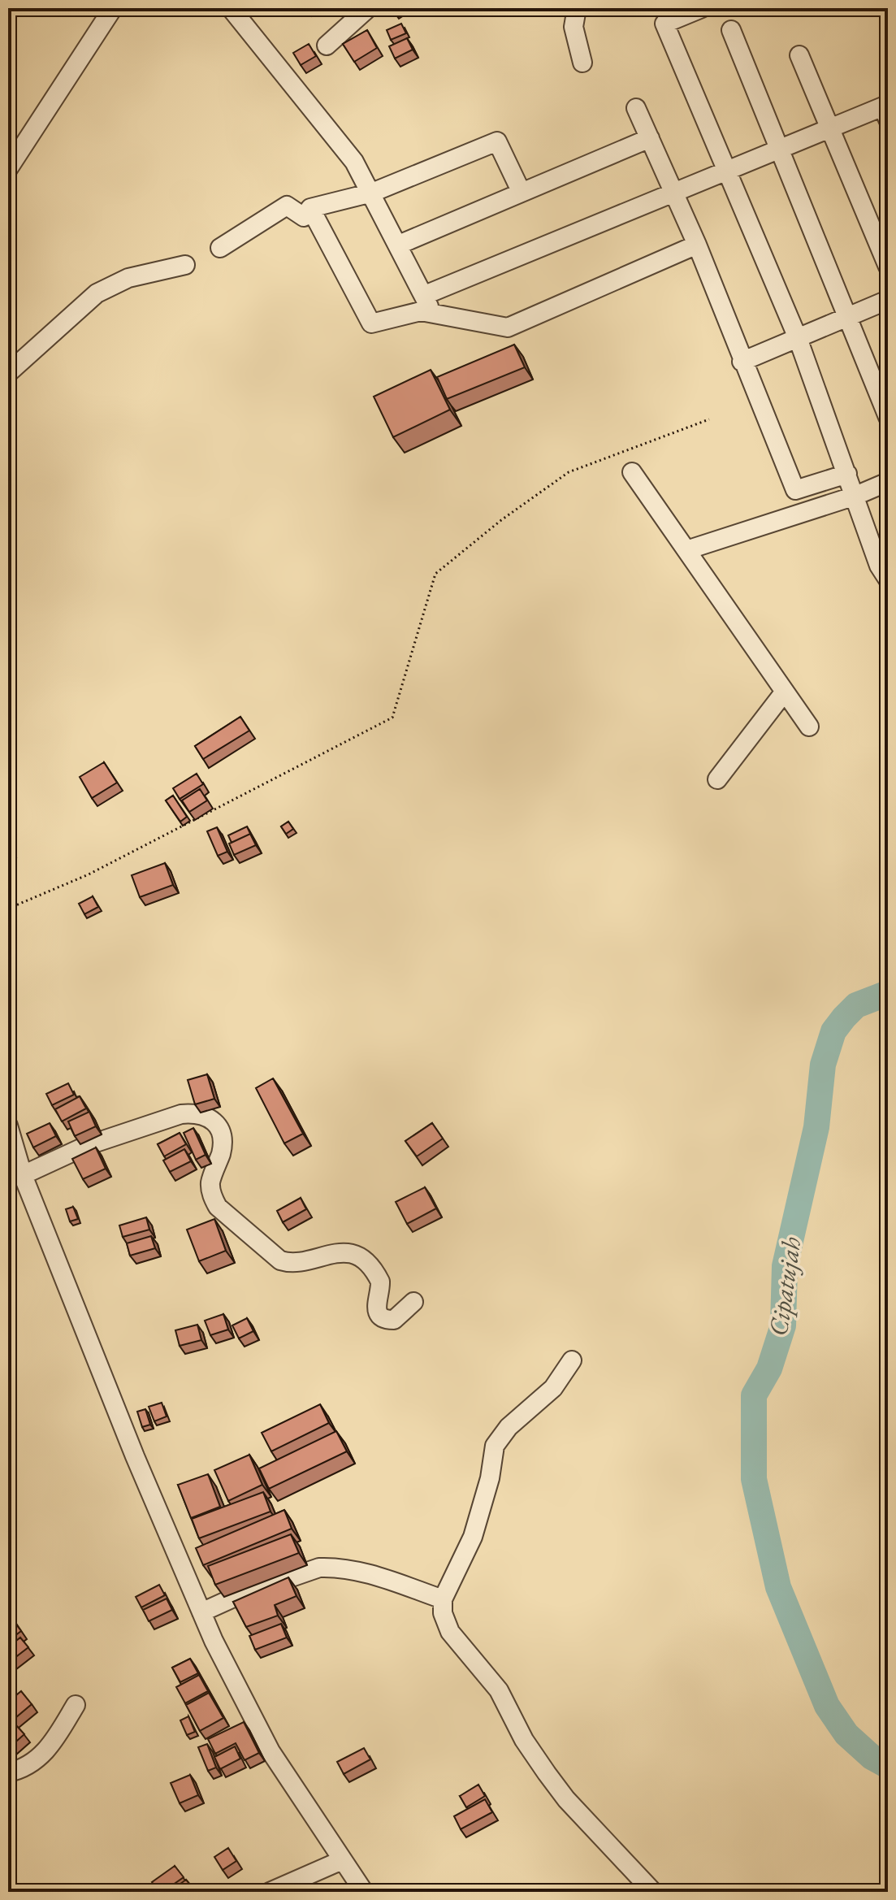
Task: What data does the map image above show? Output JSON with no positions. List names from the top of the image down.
{
  "water": ["Cipatujah"]
}
